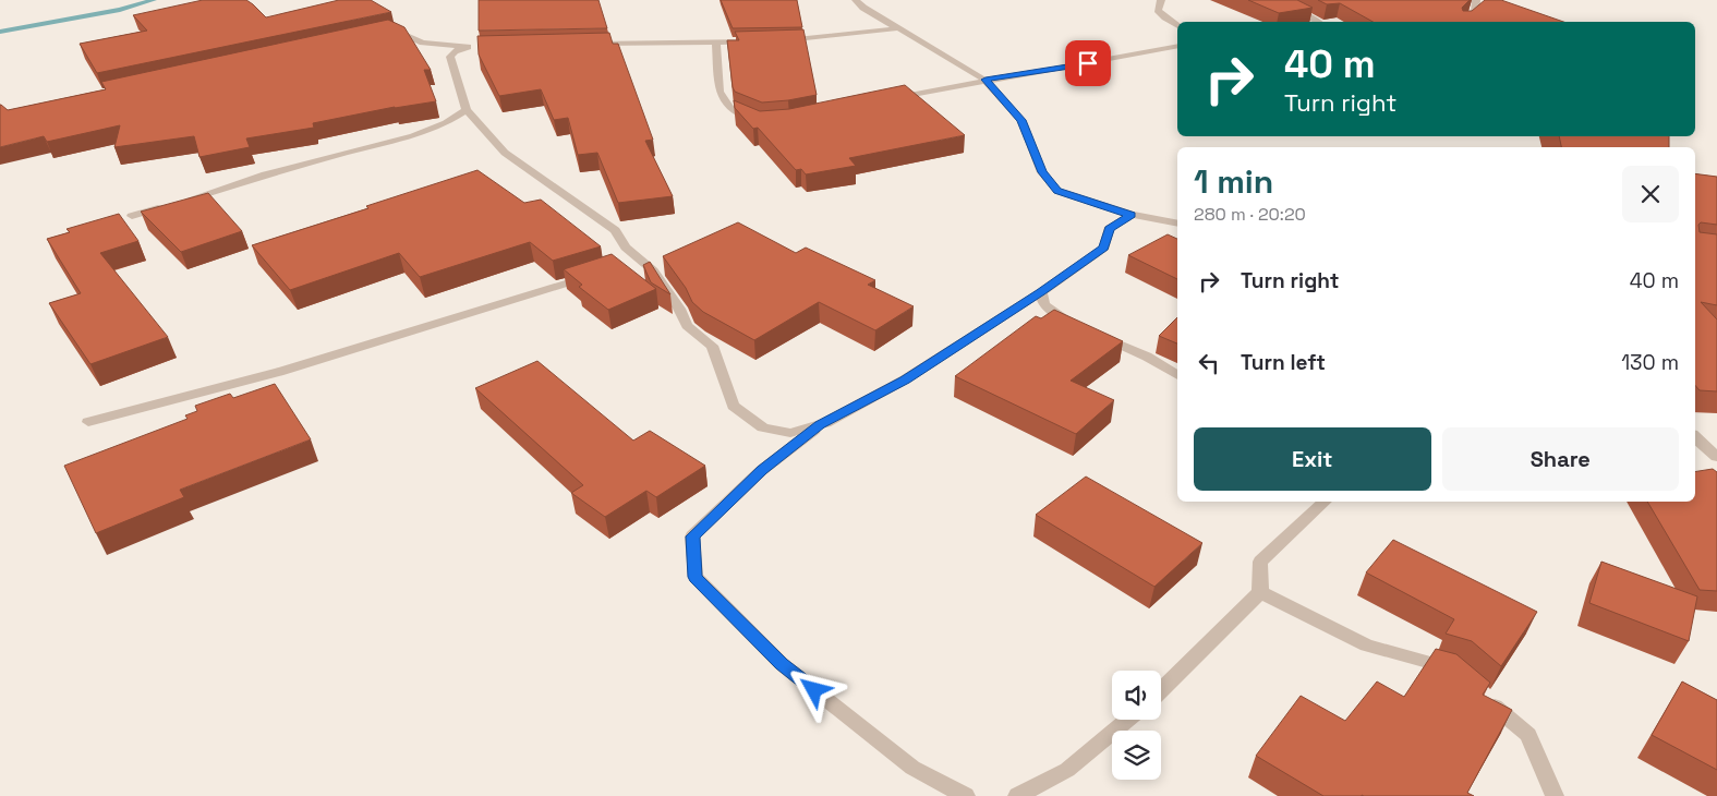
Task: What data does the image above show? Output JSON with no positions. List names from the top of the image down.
{
  "page": {
    "turn": ["40 m", "Turn right"],
    "heading": ["1 min", "280 m · 20:20"],
    "list": [
      {
        "name": "Turn right",
        "value": "40 m"
      },
      {
        "name": "Turn left",
        "value": "130 m"
      }
    ],
    "buttons": ["Exit", "Share"]
  }
}
